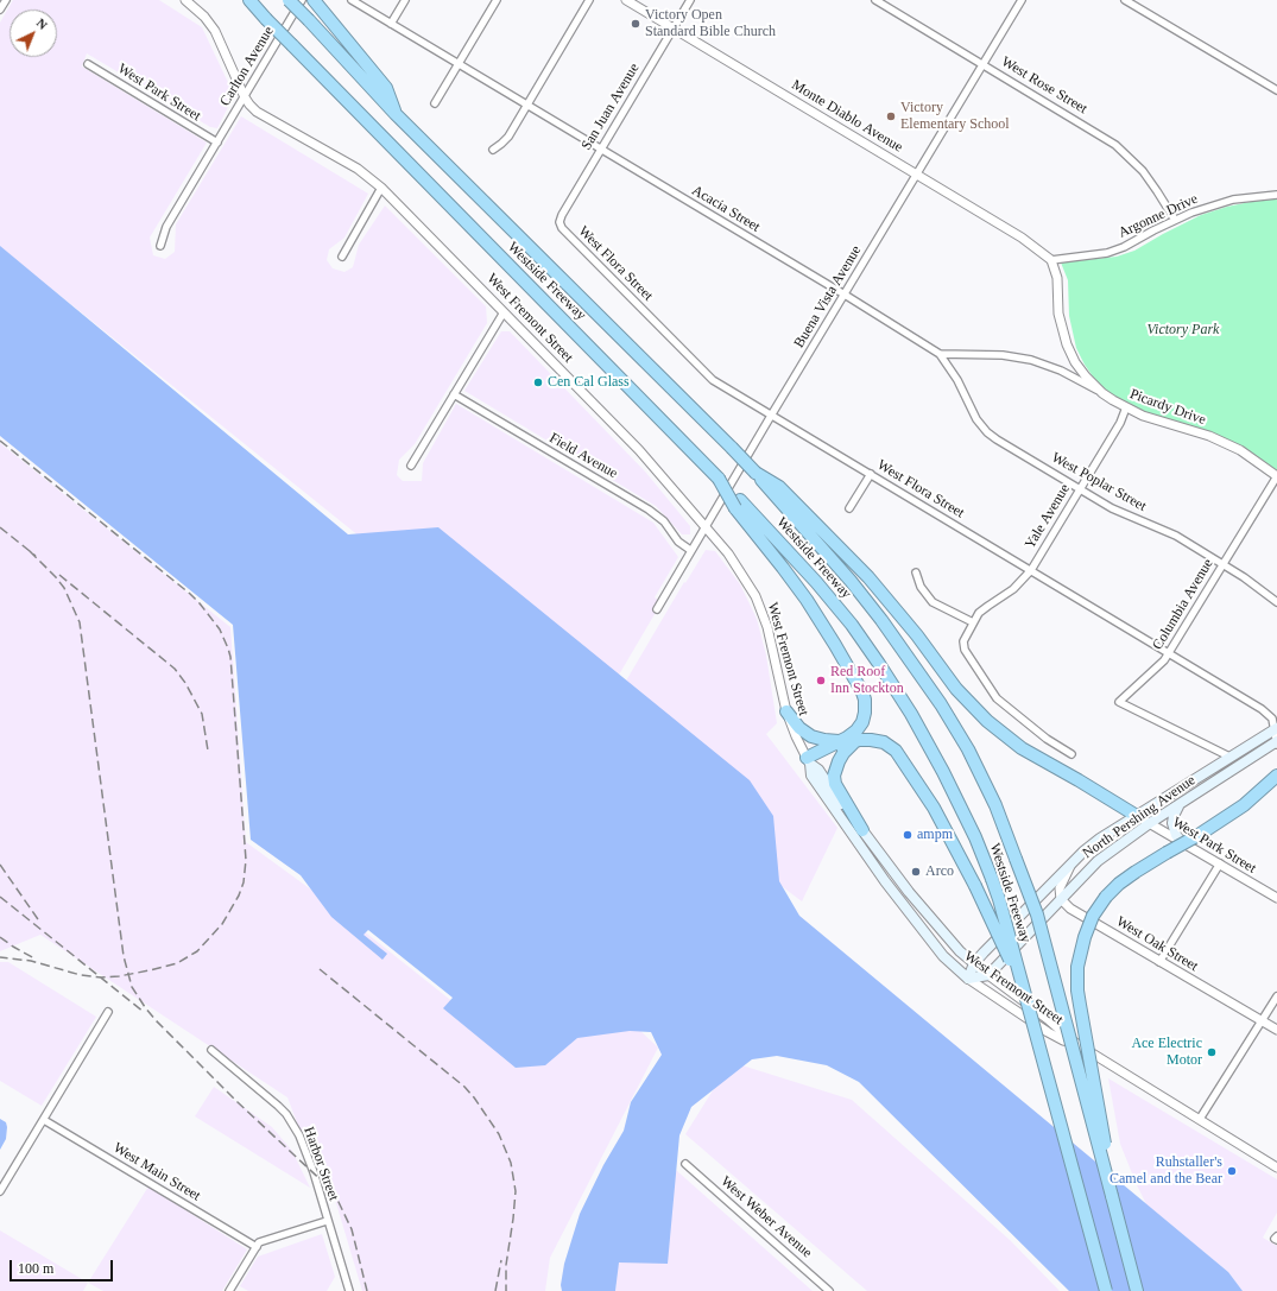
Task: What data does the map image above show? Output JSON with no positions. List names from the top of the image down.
{
  "streets": {
    "highway": ["Westside Freeway"],
    "main road": ["West Fremont Street", "North Pershing Avenue"],
    "street": [
      "Carlton Avenue",
      "West Rose Street",
      "West Park Street",
      "San Juan Avenue",
      "Monte Diablo Avenue",
      "Acacia Street",
      "Argonne Drive",
      "West Flora Street",
      "Buena Vista Avenue",
      "Picardy Drive",
      "Field Avenue",
      "West Poplar Street",
      "Yale Avenue",
      "Columbia Avenue",
      "West Oak Street",
      "Harbor Street",
      "West Main Street",
      "West Weber Avenue"
    ]
  },
  "crossings": [
    ["Carlton Avenue", "West Park Street"],
    ["Carlton Avenue", "West Fremont Street"],
    ["West Rose Street", "Argonne Drive"],
    ["West Rose Street", "Buena Vista Avenue"],
    ["West Park Street", "North Pershing Avenue"],
    ["San Juan Avenue", "Monte Diablo Avenue"],
    ["San Juan Avenue", "Acacia Street"],
    ["San Juan Avenue", "West Flora Street"],
    ["Monte Diablo Avenue", "Argonne Drive"],
    ["Monte Diablo Avenue", "Buena Vista Avenue"],
    ["Monte Diablo Avenue", "Picardy Drive"],
    ["Acacia Street", "Buena Vista Avenue"],
    ["Acacia Street", "West Poplar Street"],
    ["Argonne Drive", "Picardy Drive"],
    ["West Flora Street", "Buena Vista Avenue"],
    ["West Flora Street", "Yale Avenue"],
    ["West Flora Street", "Columbia Avenue"],
    ["West Flora Street", "North Pershing Avenue"],
    ["Buena Vista Avenue", "West Fremont Street"],
    ["Buena Vista Avenue", "Field Avenue"],
    ["West Fremont Street", "North Pershing Avenue"],
    ["Picardy Drive", "Yale Avenue"],
    ["Picardy Drive", "Columbia Avenue"],
    ["West Poplar Street", "Yale Avenue"],
    ["West Poplar Street", "Columbia Avenue"],
    ["Columbia Avenue", "North Pershing Avenue"],
    ["North Pershing Avenue", "West Oak Street"]
  ],
  "parks": ["Victory Park"],
  "places": [
    "Victory Open Standard Bible Church",
    "Victory Elementary School",
    "Cen Cal Glass",
    "Red Roof Inn Stockton",
    "ampm",
    "Arco",
    "Ace Electric Motor",
    "Ruhstaller's Camel and the Bear"
  ],
  "scale_bar": "100 m",
  "north": "top right"
}
